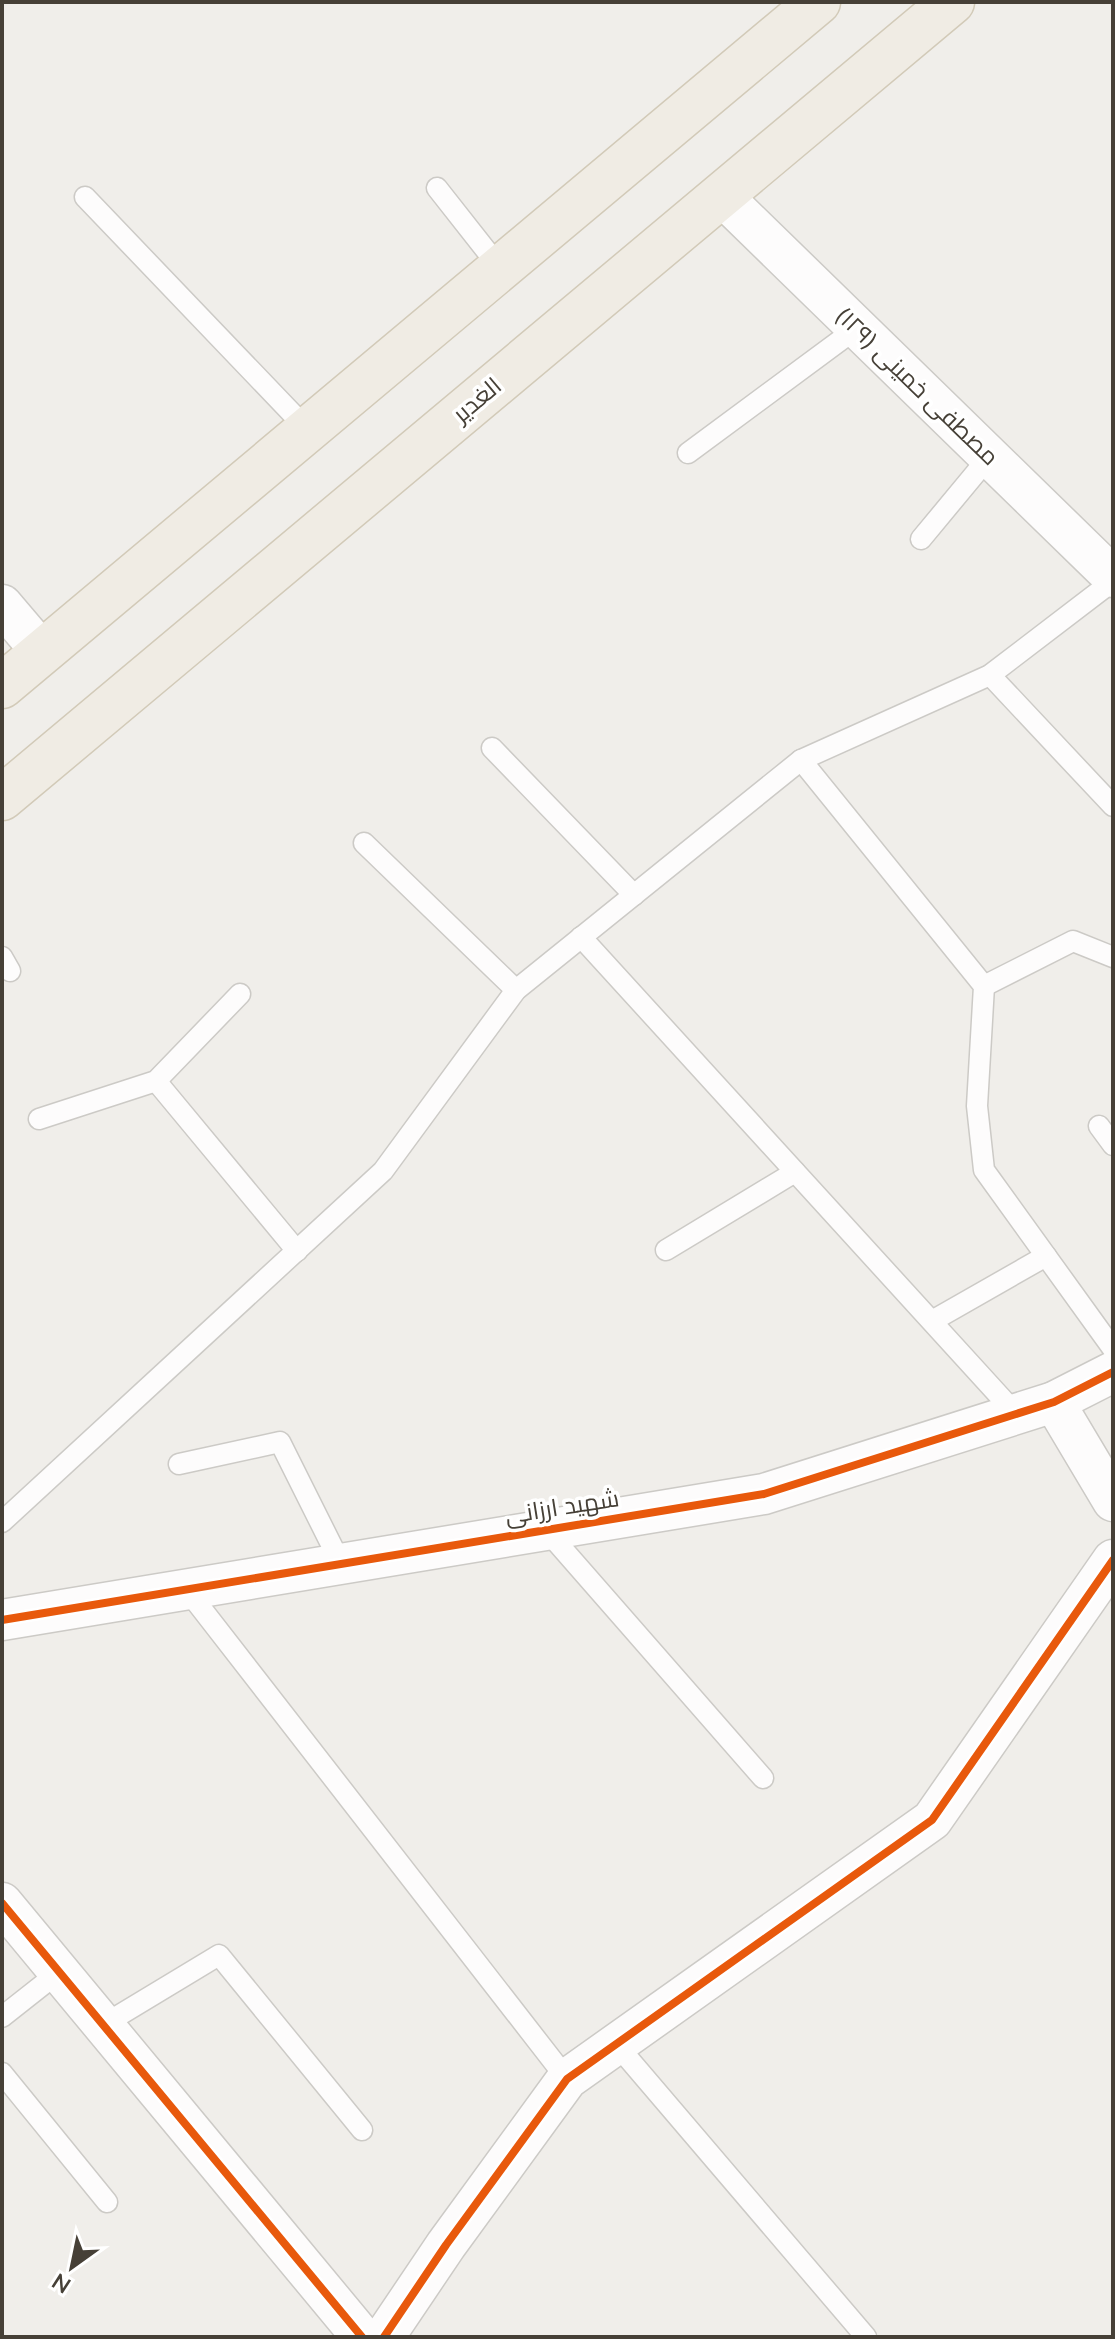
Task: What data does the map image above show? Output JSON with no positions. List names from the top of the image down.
{
  "streets": {
    "main road": ["الغدیر"],
    "street": ["مصطفی خمینی (۱۲۹)", "شهید ارزانی"]
  },
  "crossings": [
    ["مصطفی خمینی (۱۲۹)", "الغدیر"]
  ],
  "north": "bottom left"
}
